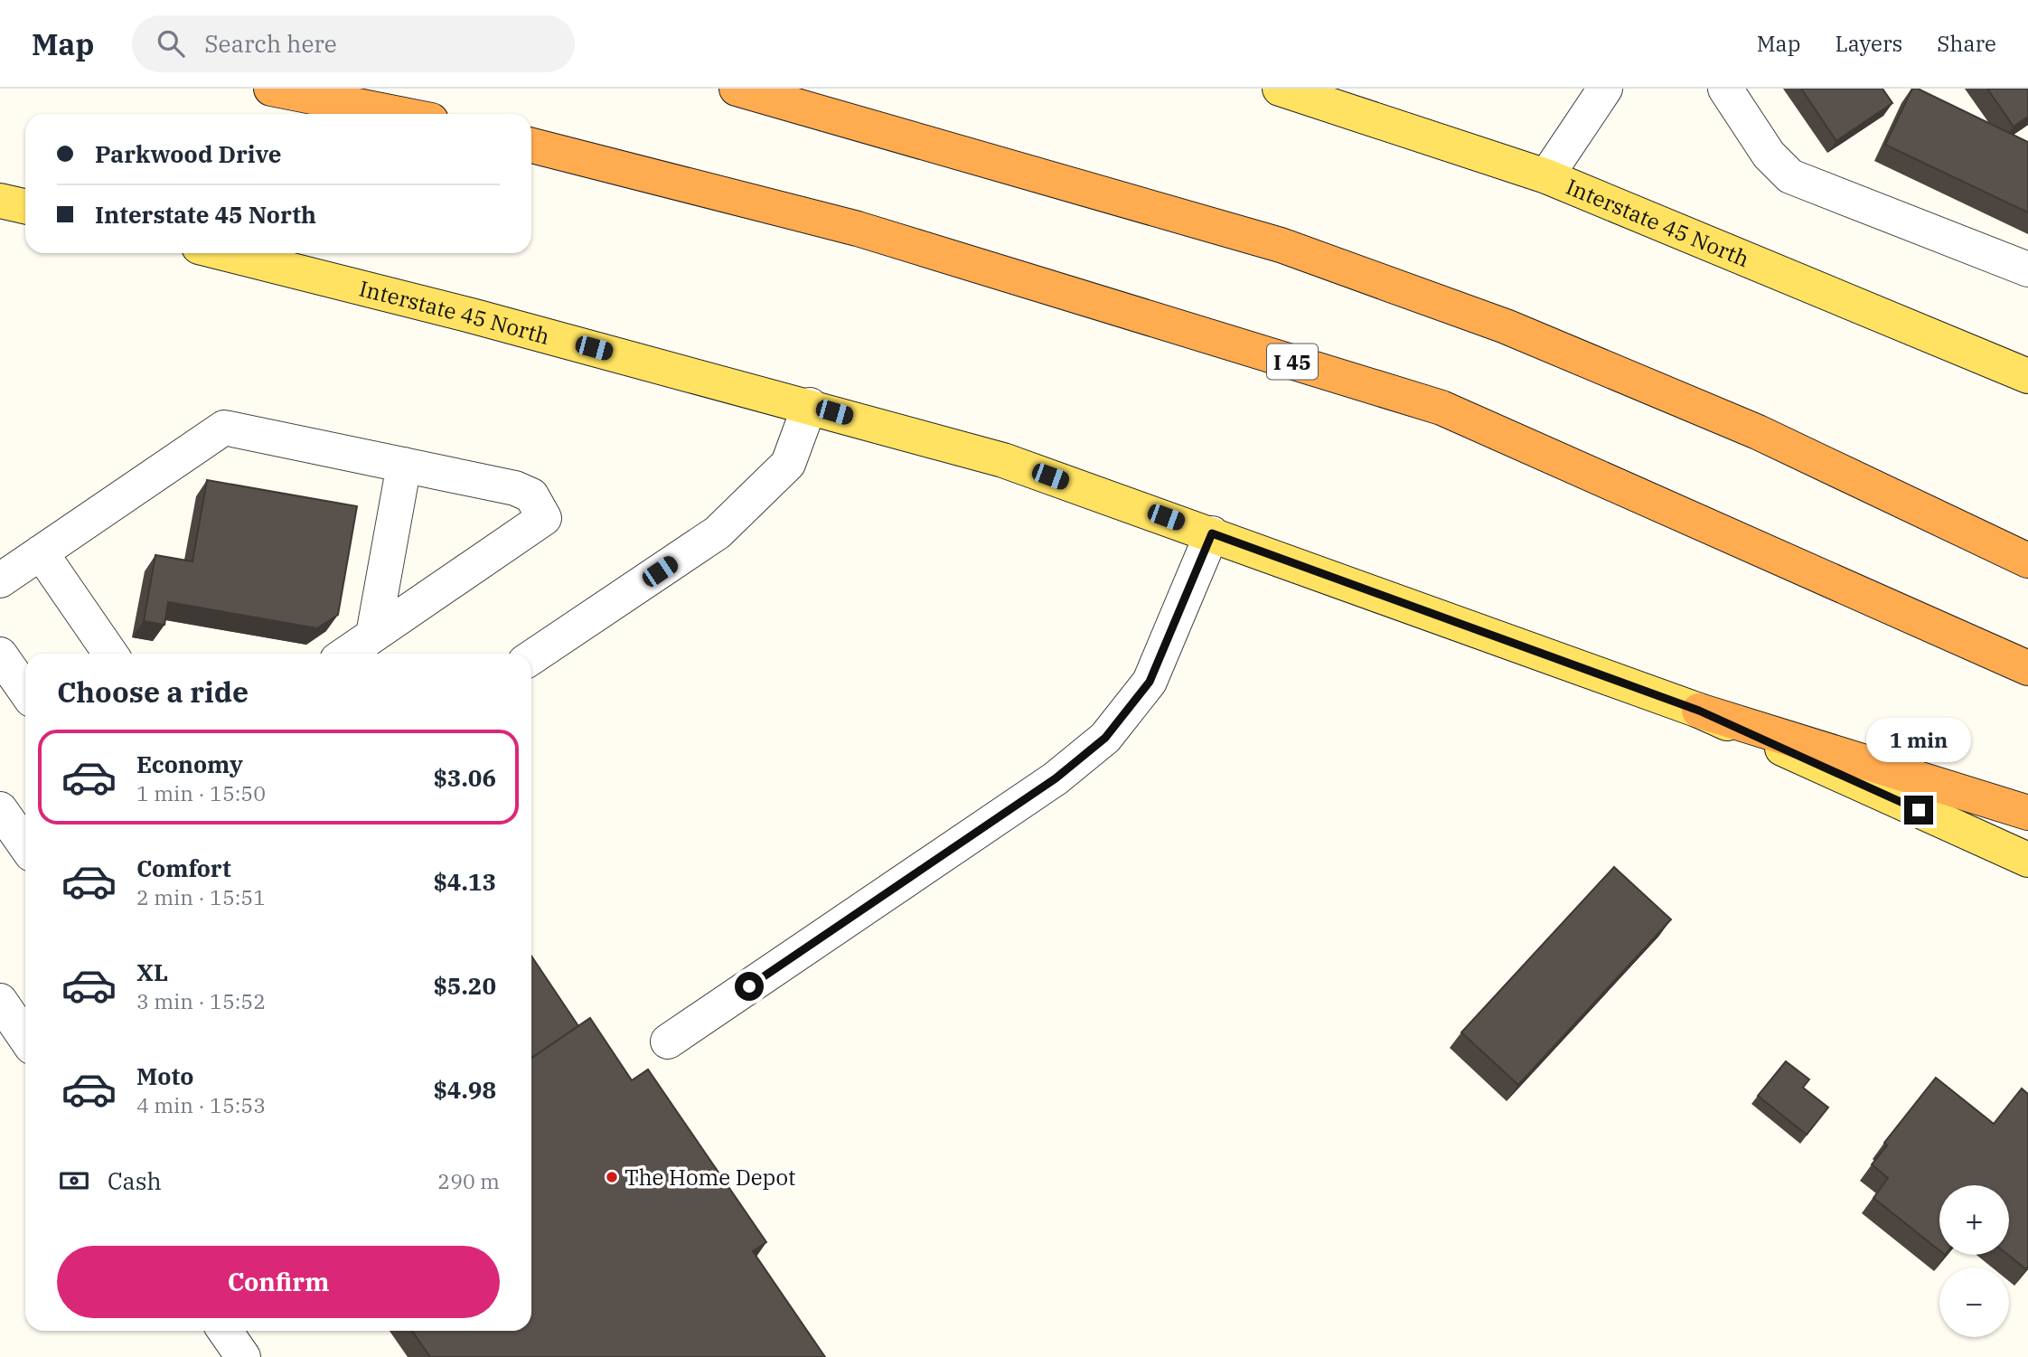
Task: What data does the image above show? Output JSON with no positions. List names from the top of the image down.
{
  "streets": {
    "highway": ["I 45"],
    "main road": ["Interstate 45 North"]
  },
  "places": ["The Home Depot"],
  "page": {
    "header": "Map",
    "search": "Search here",
    "nav": ["Map", "Layers", "Share"],
    "banner": ["Parkwood Drive", "Interstate 45 North"],
    "heading": "Choose a ride",
    "bubble": "1 min",
    "list": [
      {
        "name": "Economy",
        "note": "1 min · 15:50",
        "value": "$3.06"
      },
      {
        "name": "Comfort",
        "note": "2 min · 15:51",
        "value": "$4.13"
      },
      {
        "name": "XL",
        "note": "3 min · 15:52",
        "value": "$5.20"
      },
      {
        "name": "Moto",
        "note": "4 min · 15:53",
        "value": "$4.98"
      }
    ],
    "pay": ["Cash", "290 m"],
    "map_buttons": ["+", "−"],
    "buttons": "Confirm"
  }
}
